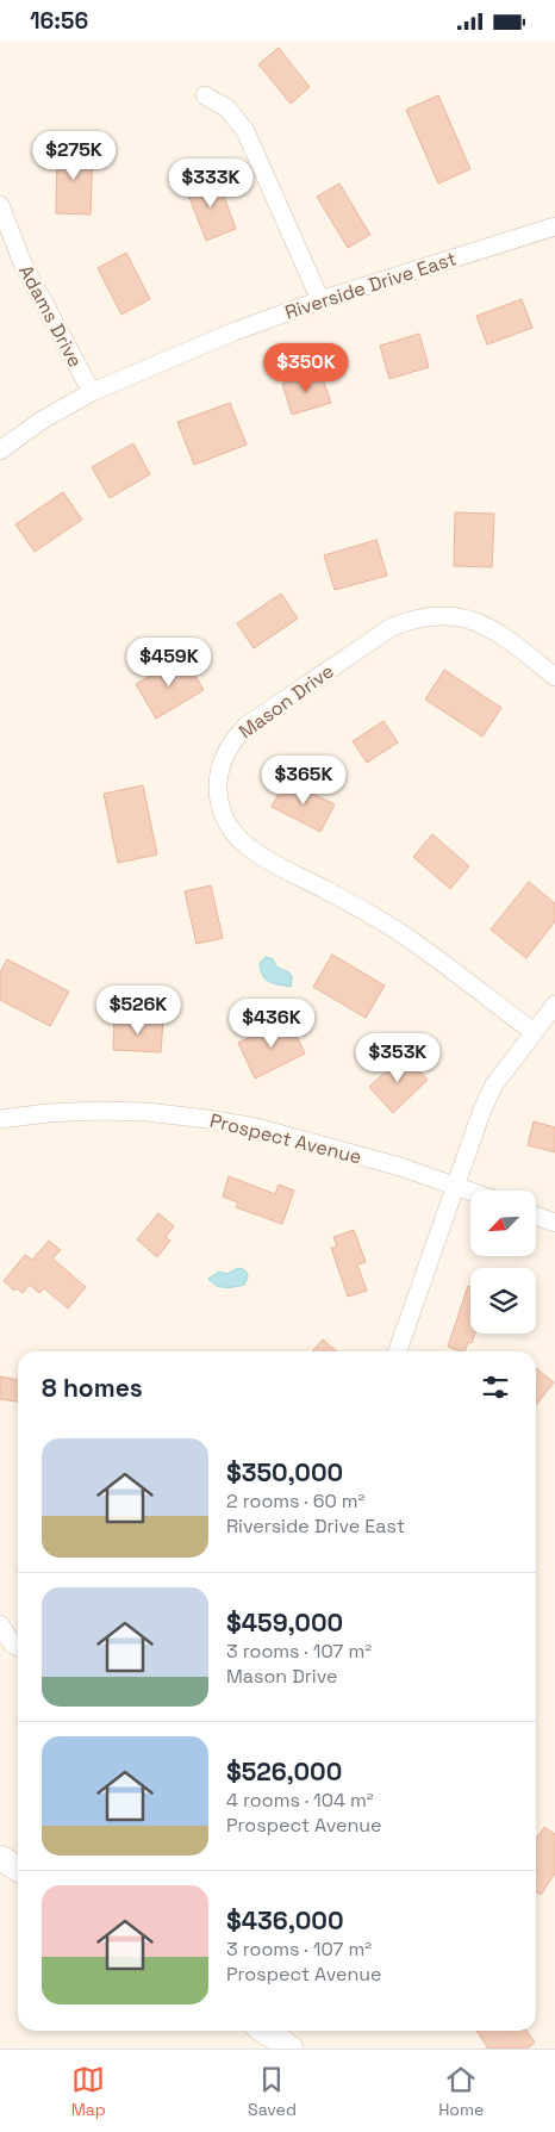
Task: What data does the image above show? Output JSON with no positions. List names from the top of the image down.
{
  "streets": {
    "street": [
      "Riverside Drive East",
      "Adams Drive",
      "Mason Drive",
      "Prospect Avenue"
    ]
  },
  "crossings": [
    ["Riverside Drive East", "Adams Drive"]
  ],
  "north": "bottom left",
  "page": {
    "status": "16:56",
    "price": [
      "$275K",
      "$333K",
      "$350K",
      "$459K",
      "$365K",
      "$526K",
      "$436K",
      "$353K"
    ],
    "heading": "8 homes",
    "list": [
      {
        "name": "$350,000",
        "note": "2 rooms · 60 m² · Riverside Drive East"
      },
      {
        "name": "$459,000",
        "note": "3 rooms · 107 m² · Mason Drive"
      },
      {
        "name": "$526,000",
        "note": "4 rooms · 104 m² · Prospect Avenue"
      },
      {
        "name": "$436,000",
        "note": "3 rooms · 107 m² · Prospect Avenue"
      }
    ],
    "tabs": ["Map", "Saved", "Home"]
  }
}
